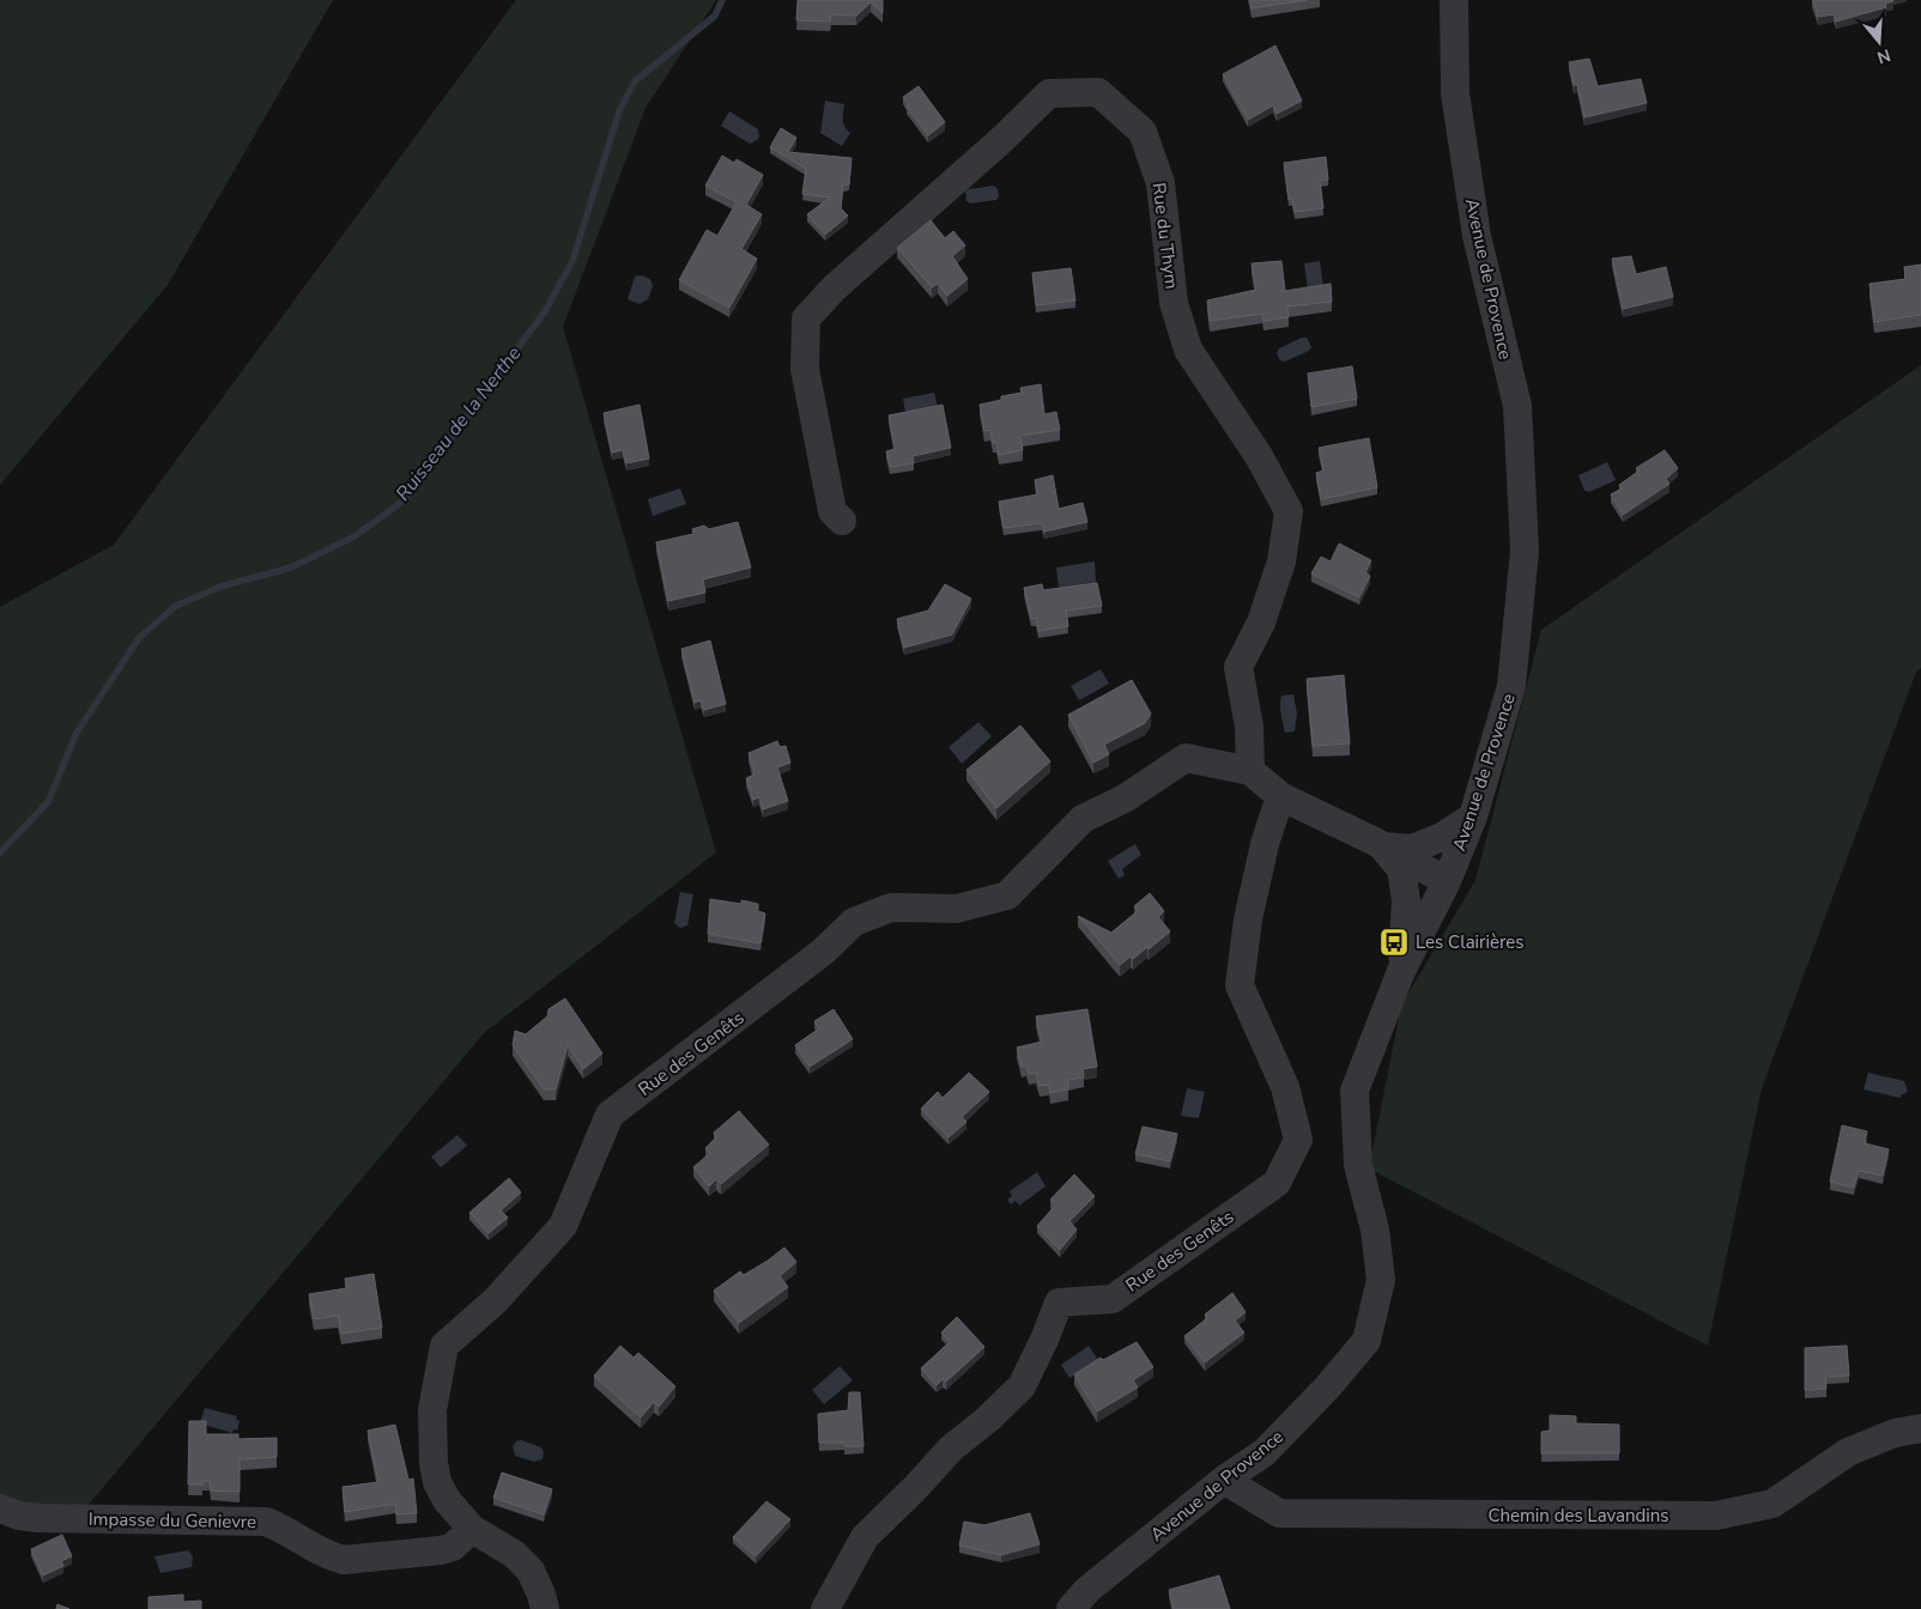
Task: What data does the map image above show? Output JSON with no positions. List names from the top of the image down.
{
  "streets": {
    "street": [
      "Rue du Thym",
      "Avenue de Provence",
      "Rue des Genêts",
      "Chemin des Lavandins",
      "Impasse du Genievre"
    ]
  },
  "crossings": [
    ["Rue du Thym", "Rue des Genêts"],
    ["Avenue de Provence", "Rue des Genêts"],
    ["Avenue de Provence", "Chemin des Lavandins"],
    ["Rue des Genêts", "Impasse du Genievre"]
  ],
  "water": ["Ruisseau de la Nerthe"],
  "places": {
    "bus stop": ["Les Clairières"]
  },
  "north": "bottom"
}
